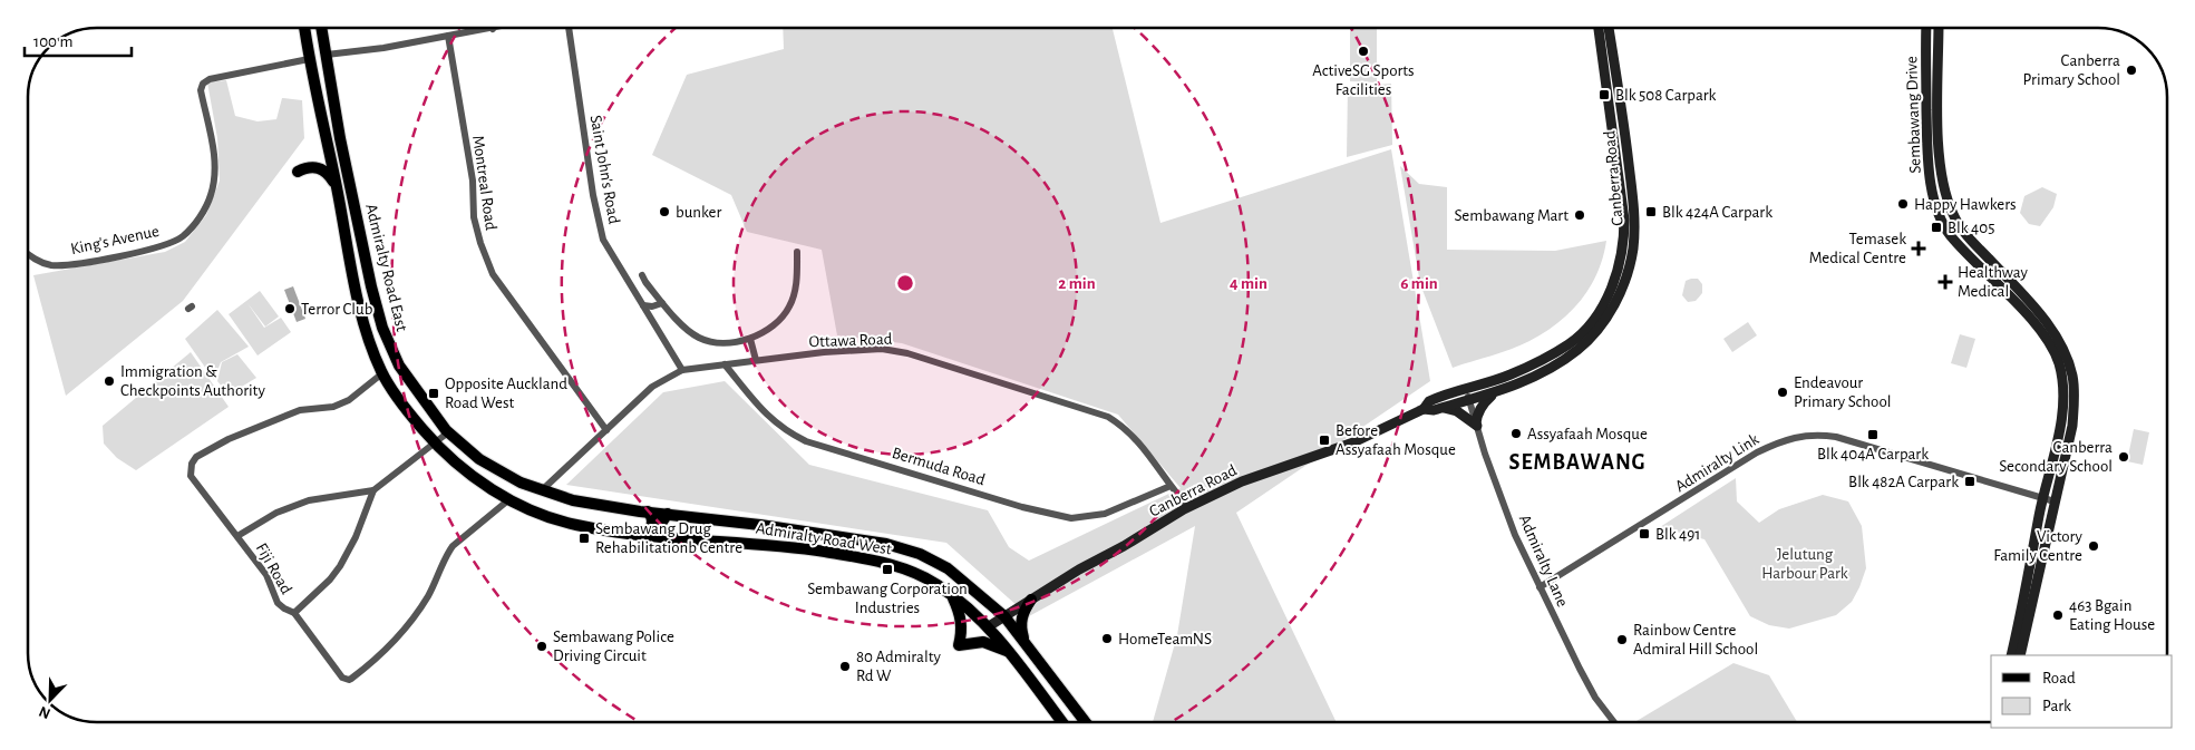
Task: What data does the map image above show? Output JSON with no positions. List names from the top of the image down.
{
  "streets": {
    "main road": [
      "Sembawang Drive",
      "Canberra Road",
      "Admiralty Road East",
      "Admiralty Road West"
    ],
    "street": [
      "Saint John's Road",
      "Montreal Road",
      "King's Avenue",
      "Ottawa Road",
      "Admiralty Link",
      "Bermuda Road",
      "Admiralty Lane",
      "Fiji Road"
    ]
  },
  "crossings": [
    ["Sembawang Drive", "Admiralty Link"],
    ["Saint John's Road", "Ottawa Road"],
    ["Canberra Road", "Ottawa Road"],
    ["Canberra Road", "Admiralty Road West"],
    ["Canberra Road", "Admiralty Lane"],
    ["Montreal Road", "Ottawa Road"],
    ["King's Avenue", "Admiralty Road East"],
    ["Admiralty Road East", "Ottawa Road"],
    ["Admiralty Road East", "Admiralty Road West"],
    ["Admiralty Road East", "Fiji Road"],
    ["Ottawa Road", "Bermuda Road"],
    ["Ottawa Road", "Admiralty Road West"],
    ["Admiralty Link", "Admiralty Lane"],
    ["Admiralty Road West", "Fiji Road"]
  ],
  "districts": ["SEMBAWANG"],
  "parks": ["Jelutung Harbour Park"],
  "places": {
    "other": [
      "ActiveSG Sports Facilities",
      "Canberra Primary School",
      "Happy Hawkers",
      "bunker",
      "Sembawang Mart",
      "Terror Club",
      "Immigration & Checkpoints Authority",
      "Endeavour Primary School",
      "Assyafaah Mosque",
      "Canberra Secondary School",
      "Victory Family Centre",
      "463 Bgain Eating House",
      "HomeTeamNS",
      "Rainbow Centre Admiral Hill School",
      "Sembawang Police Driving Circuit",
      "80 Admiralty Rd W"
    ],
    "transit": [
      "Blk 508 Carpark",
      "Blk 424A Carpark",
      "Blk 405",
      "Opposite Auckland Road West",
      "Blk 404A Carpark",
      "Before Assyafaah Mosque",
      "Blk 482A Carpark",
      "Blk 491",
      "Sembawang Drug Rehabilitationb Centre",
      "Sembawang Corporation Industries"
    ],
    "health": ["Temasek Medical Centre", "Healthway Medical"]
  },
  "legend": ["Road", "Park"],
  "scale_bar": "100 m",
  "north": "bottom left",
  "rings": ["2 min", "4 min", "6 min"]
}
